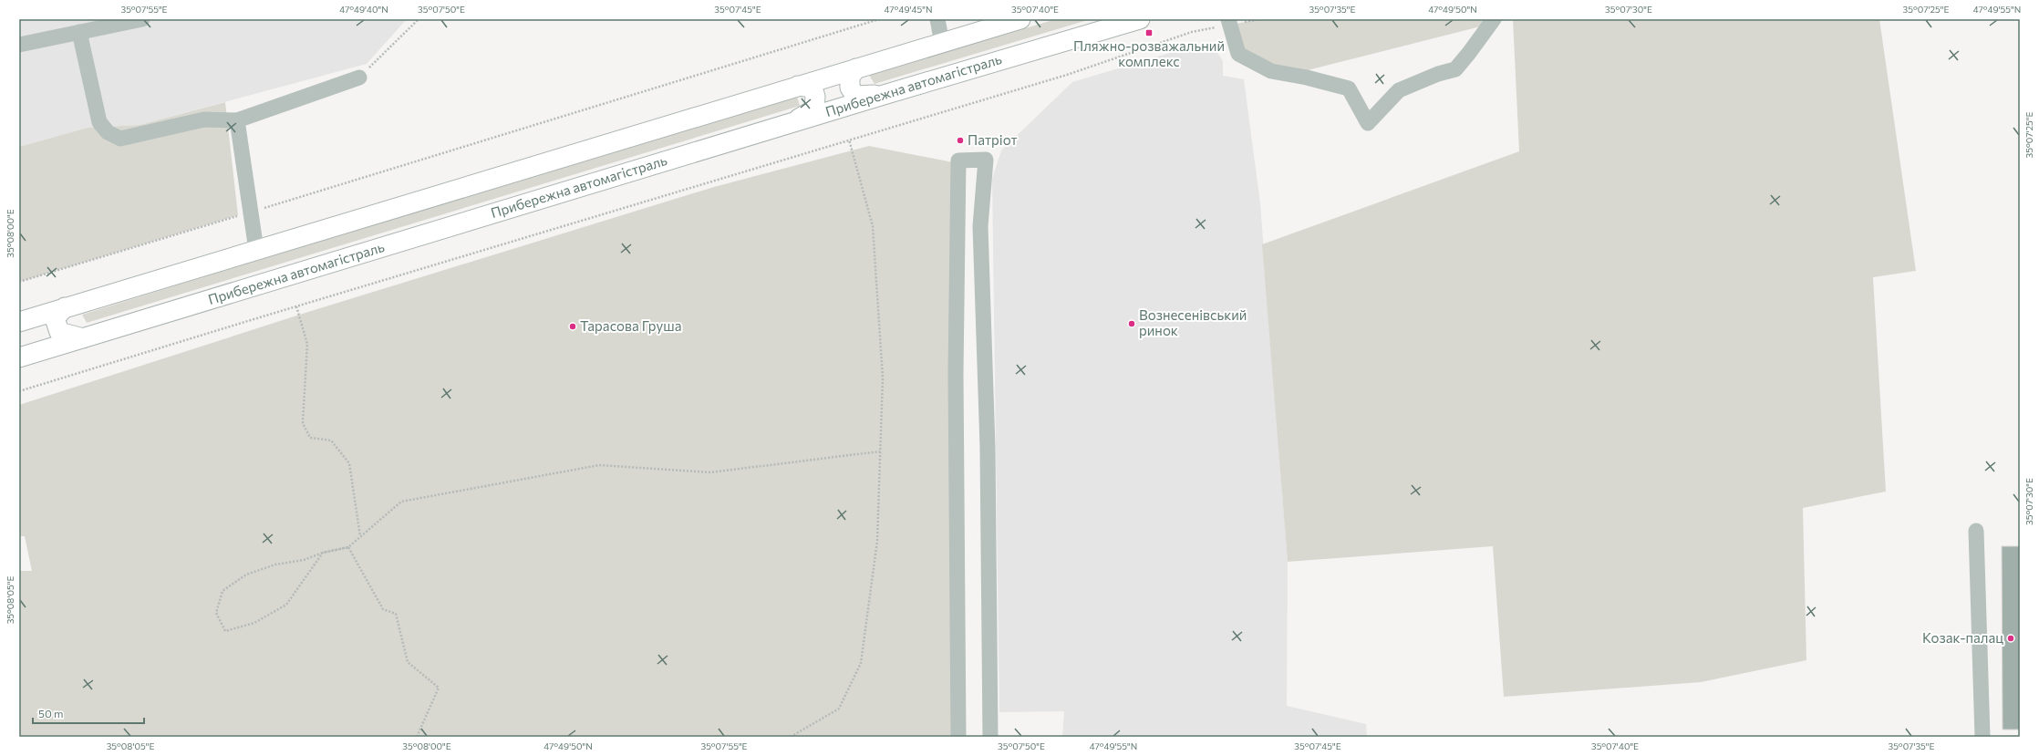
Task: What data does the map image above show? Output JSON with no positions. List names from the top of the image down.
{
  "streets": {
    "main road": ["Прибережна автомагістраль"]
  },
  "places": {
    "transit": ["Пляжно-розважальний комплекс"],
    "other": [
      "Патріот",
      "Вознесенівський ринок",
      "Тарасова Груша",
      "Козак-палац"
    ]
  },
  "scale_bar": "50 m",
  "coordinates": [
    "35°07'55\"E",
    "47°49'40\"N",
    "35°07'50\"E",
    "35°07'45\"E",
    "47°49'45\"N",
    "35°07'40\"E",
    "35°07'35\"E",
    "47°49'50\"N",
    "35°07'30\"E",
    "35°07'25\"E",
    "47°49'55\"N",
    "35°08'00\"E",
    "35°08'05\"E"
  ]
}
